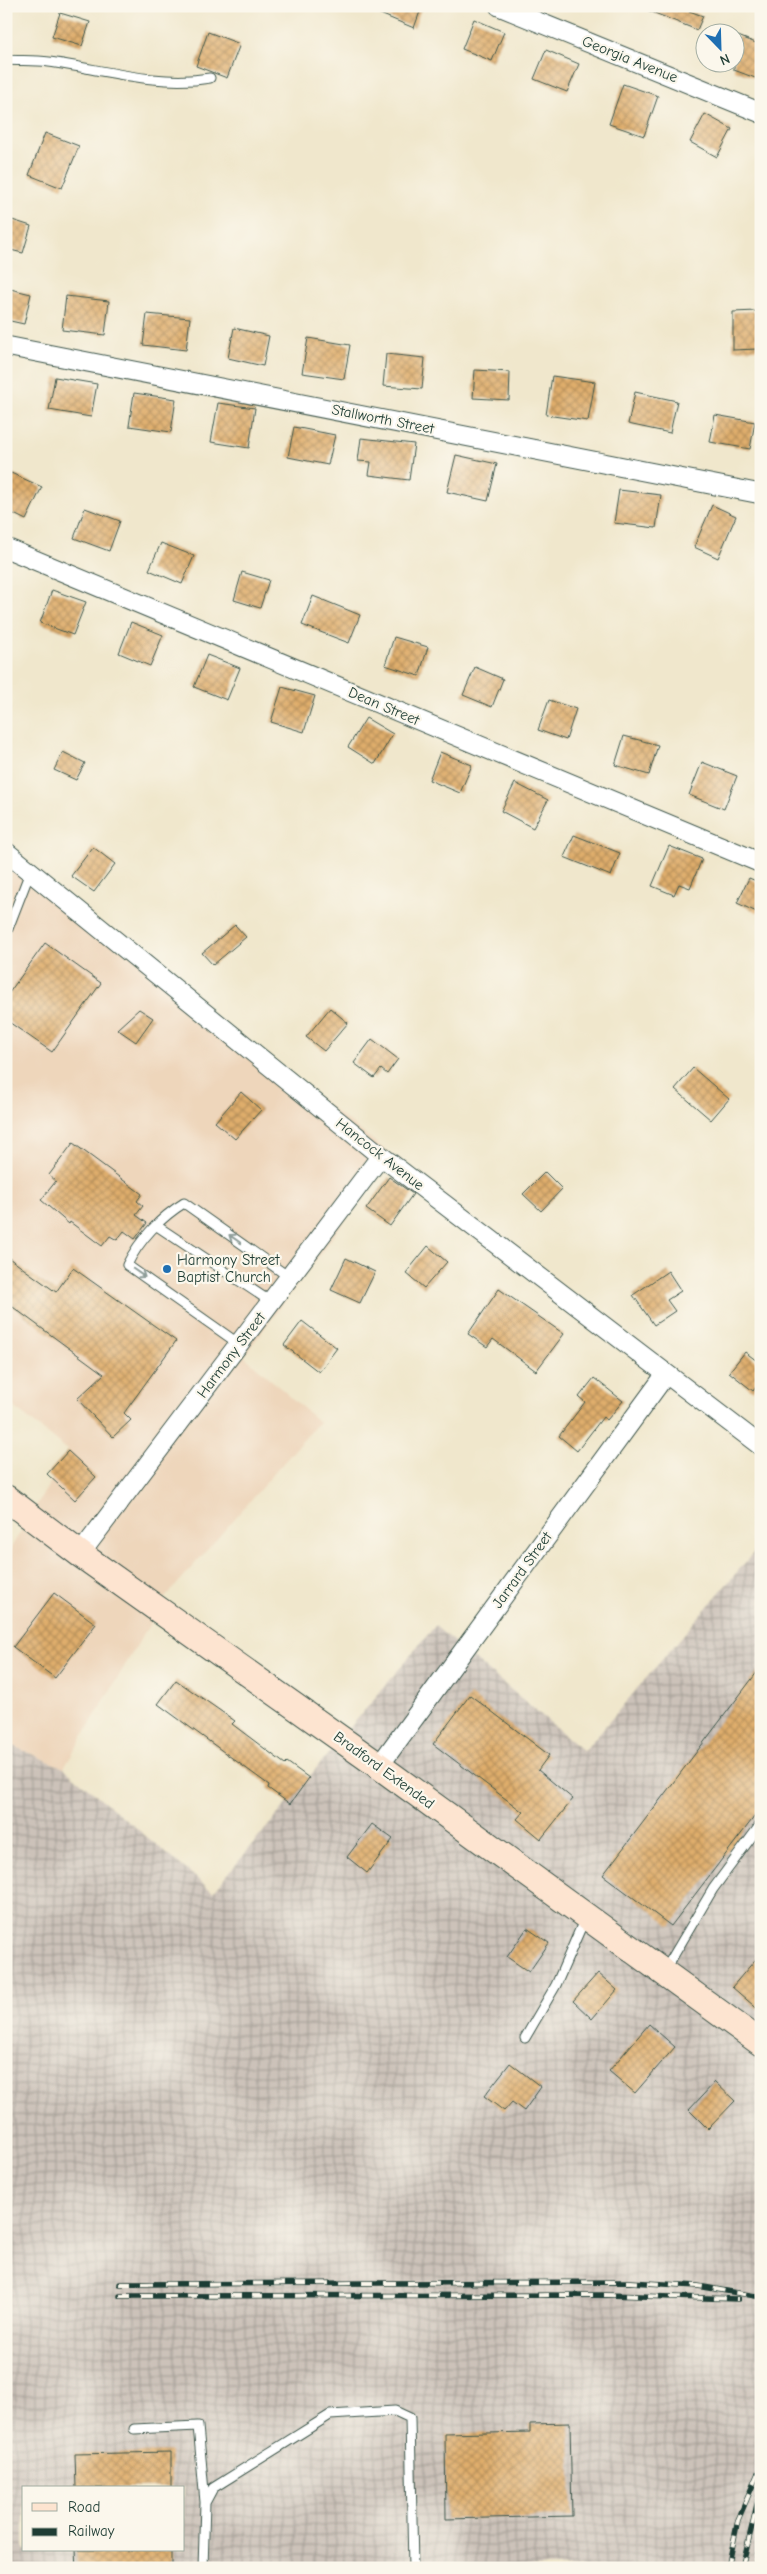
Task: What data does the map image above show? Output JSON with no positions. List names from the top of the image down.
{
  "streets": {
    "street": [
      "Georgia Avenue",
      "Stallworth Street",
      "Dean Street",
      "Hancock Avenue",
      "Harmony Street",
      "Jarrard Street",
      "Bradford Extended"
    ]
  },
  "crossings": [
    ["Hancock Avenue", "Harmony Street"],
    ["Hancock Avenue", "Jarrard Street"],
    ["Harmony Street", "Bradford Extended"],
    ["Jarrard Street", "Bradford Extended"]
  ],
  "places": ["Harmony Street Baptist Church"],
  "legend": ["Road", "Railway"],
  "north": "bottom right"
}
